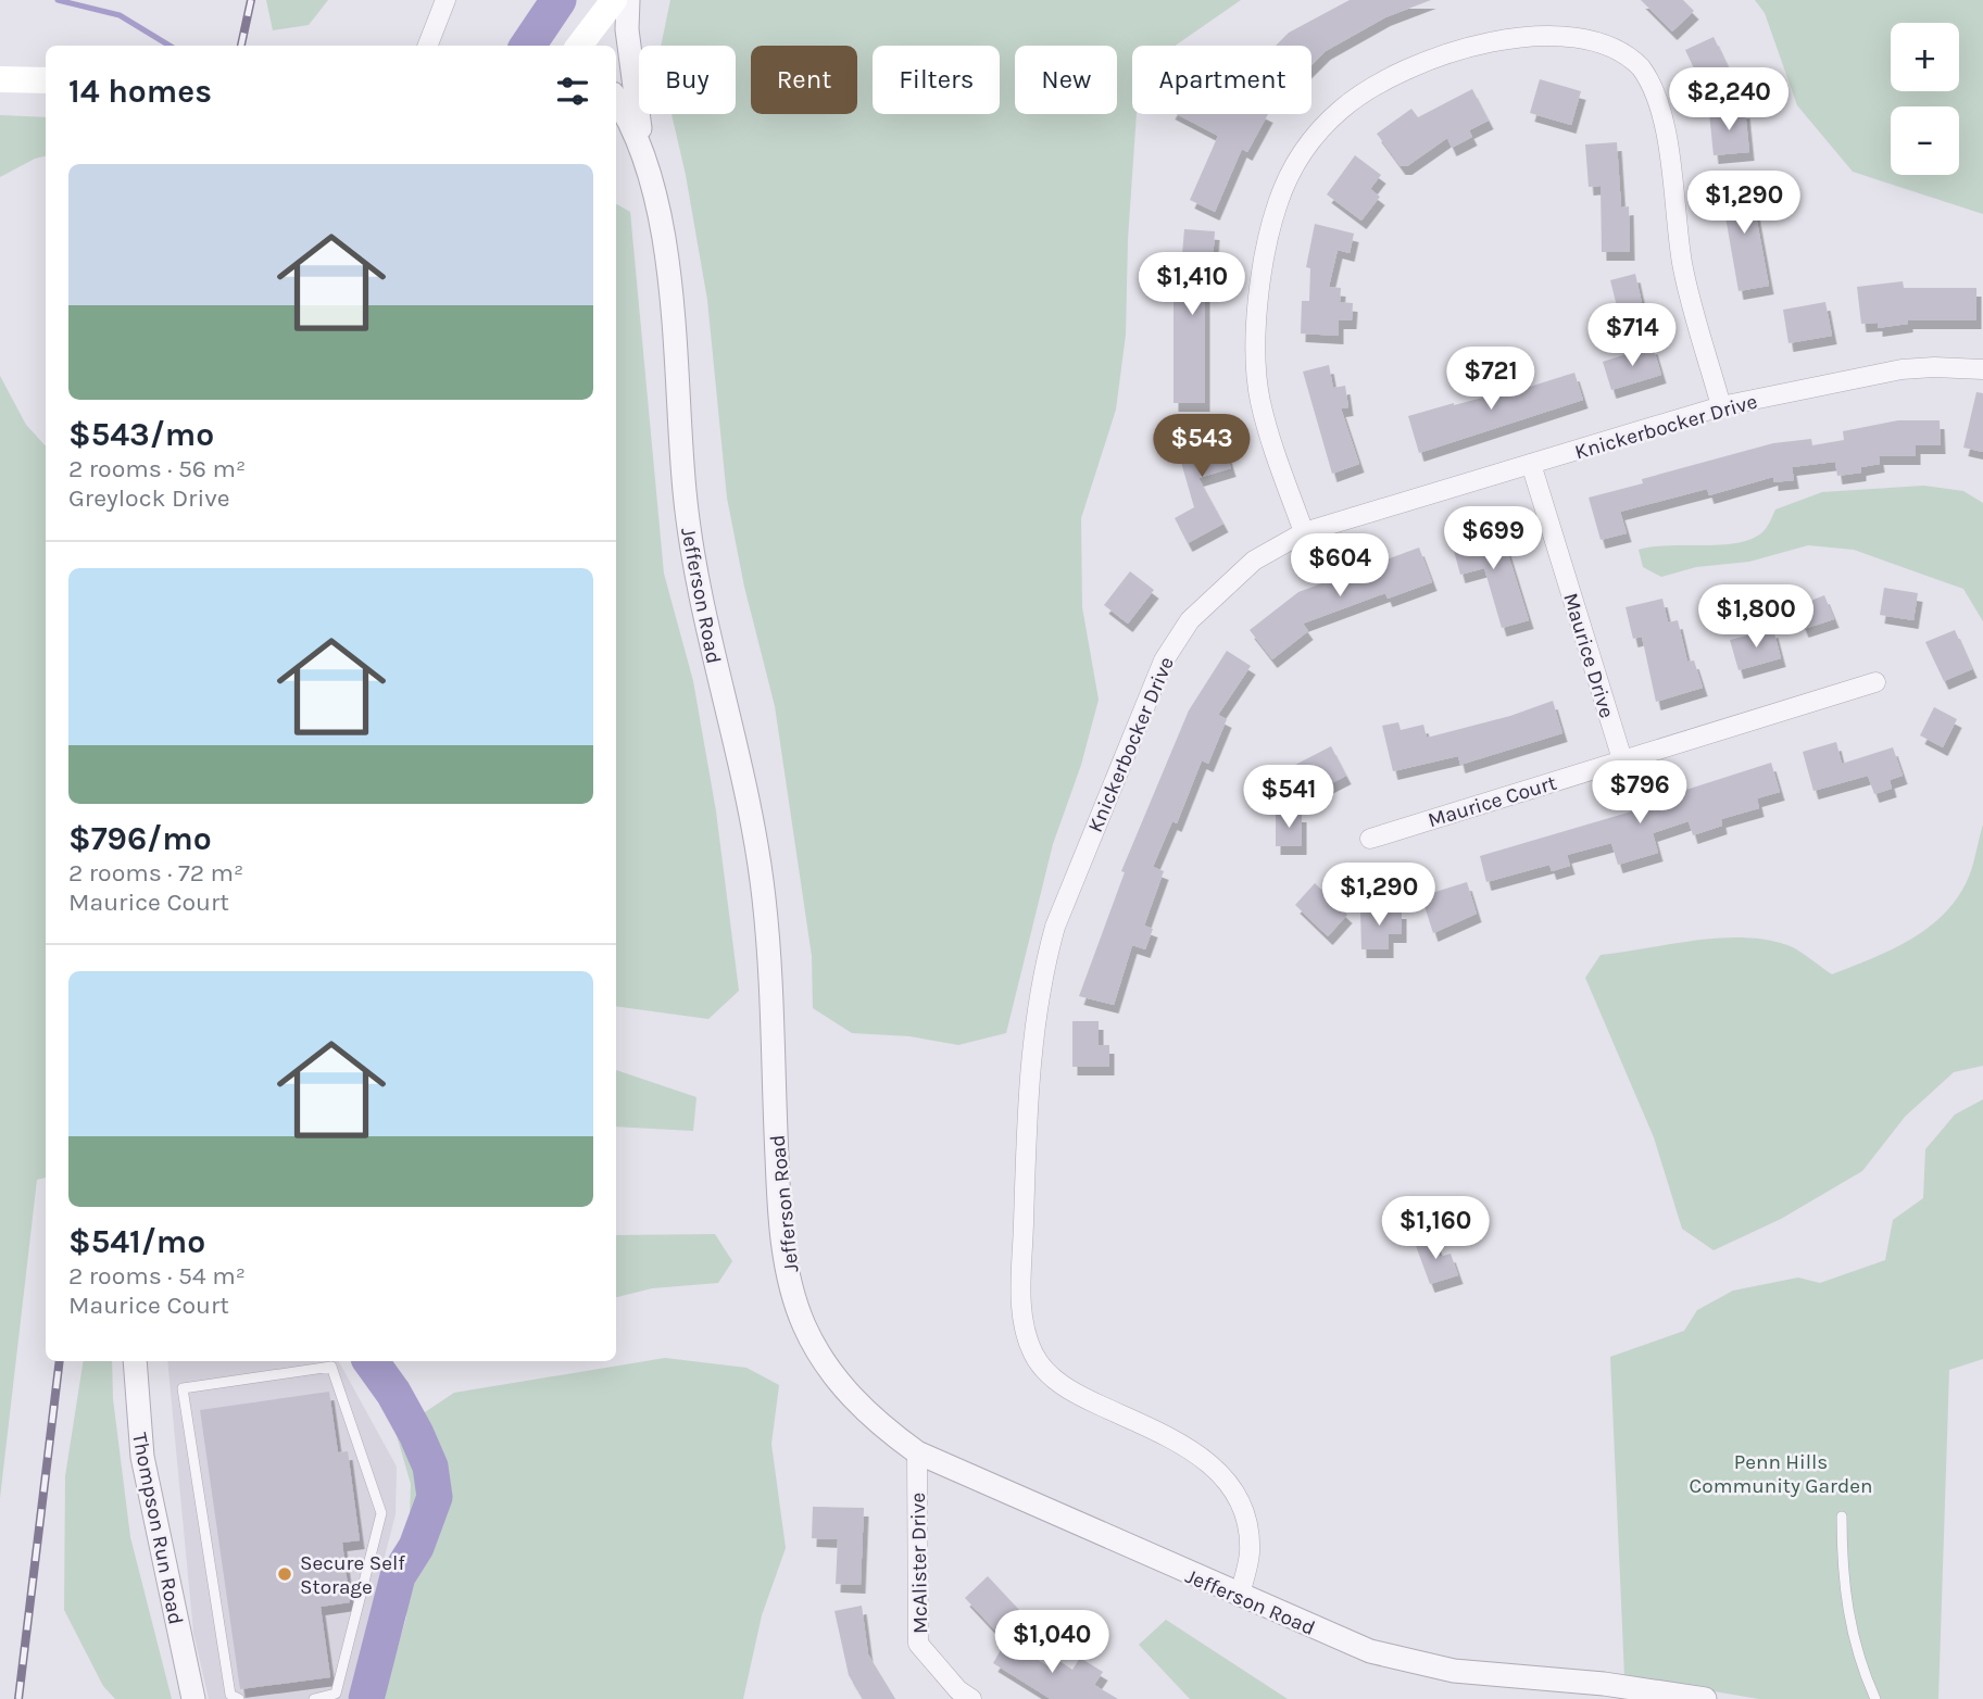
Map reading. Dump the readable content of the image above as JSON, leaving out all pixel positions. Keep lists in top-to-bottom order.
{
  "streets": {
    "street": [
      "Knickerbocker Drive",
      "Jefferson Road",
      "Maurice Drive",
      "Maurice Court",
      "Thompson Run Road",
      "McAlister Drive"
    ]
  },
  "crossings": [
    ["Knickerbocker Drive", "Jefferson Road"],
    ["Knickerbocker Drive", "Maurice Drive"],
    ["Jefferson Road", "McAlister Drive"],
    ["Maurice Drive", "Maurice Court"]
  ],
  "parks": ["Penn Hills Community Garden"],
  "places": ["Secure Self Storage"],
  "page": {
    "map_buttons": ["+", "−"],
    "chip": [
      "Buy",
      "Rent",
      "Filters",
      "New",
      "Apartment"
    ],
    "heading": "14 homes",
    "price": [
      "$2,240",
      "$1,290",
      "$1,410",
      "$714",
      "$721",
      "$543",
      "$699",
      "$604",
      "$1,800",
      "$796",
      "$541",
      "$1,290",
      "$1,160",
      "$1,040"
    ],
    "list": [
      {
        "name": "$543/mo",
        "note": "2 rooms · 56 m² · Greylock Drive"
      },
      {
        "name": "$796/mo",
        "note": "2 rooms · 72 m² · Maurice Court"
      },
      {
        "name": "$541/mo",
        "note": "2 rooms · 54 m² · Maurice Court"
      }
    ]
  }
}
